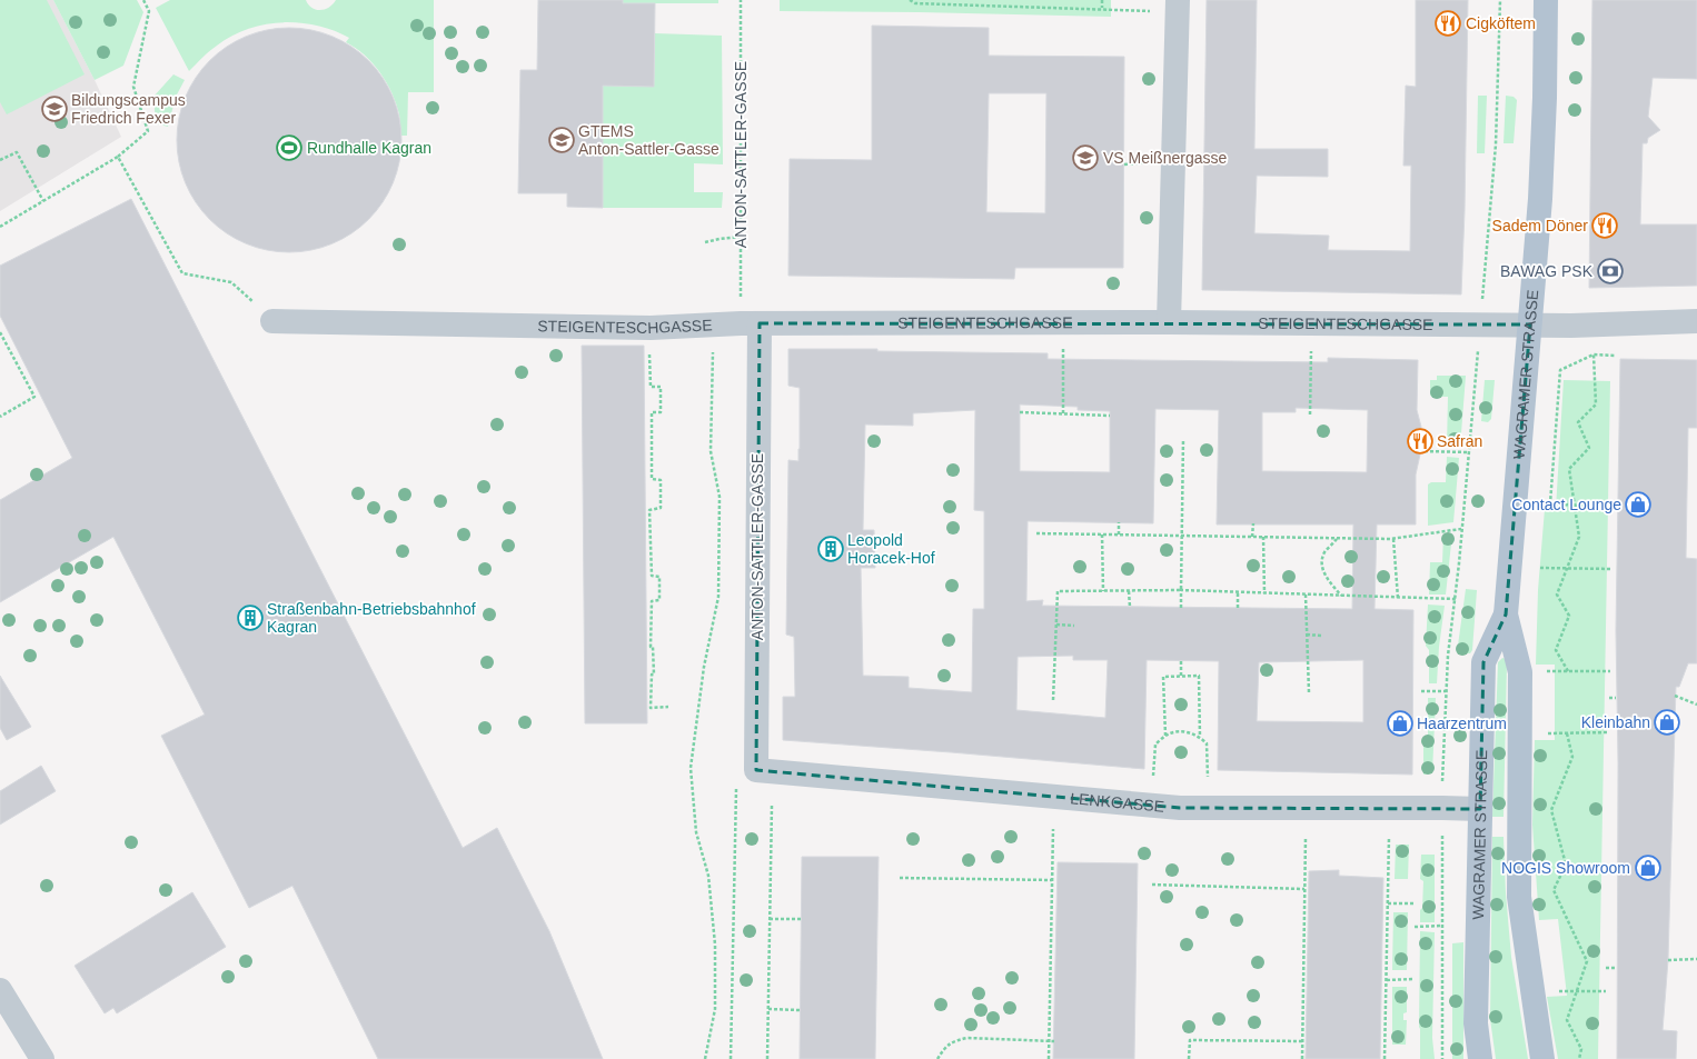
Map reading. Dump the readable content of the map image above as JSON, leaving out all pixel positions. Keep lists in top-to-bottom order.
{
  "streets": {
    "main road": ["WAGRAMER STRASSE"],
    "street": ["ANTON-SATTLER-GASSE", "STEIGENTESCHGASSE", "LENKGASSE"]
  },
  "crossings": [
    ["ANTON-SATTLER-GASSE", "STEIGENTESCHGASSE"],
    ["ANTON-SATTLER-GASSE", "LENKGASSE"],
    ["STEIGENTESCHGASSE", "WAGRAMER STRASSE"],
    ["WAGRAMER STRASSE", "LENKGASSE"]
  ],
  "places": {
    "restaurant": ["Cigköftem", "Sadem Döner", "Safran"],
    "school or university": ["Bildungscampus Friedrich Fexer", "GTEMS Anton-Sattler-Gasse", "VS Meißnergasse"],
    "sports": ["Rundhalle Kagran"],
    "bank": ["BAWAG PSK"],
    "shop": [
      "Contact Lounge",
      "Kleinbahn",
      "Haarzentrum",
      "NOGIS Showroom"
    ],
    "building": ["Leopold Horacek-Hof", "Straßenbahn-Betriebsbahnhof Kagran"]
  }
}
